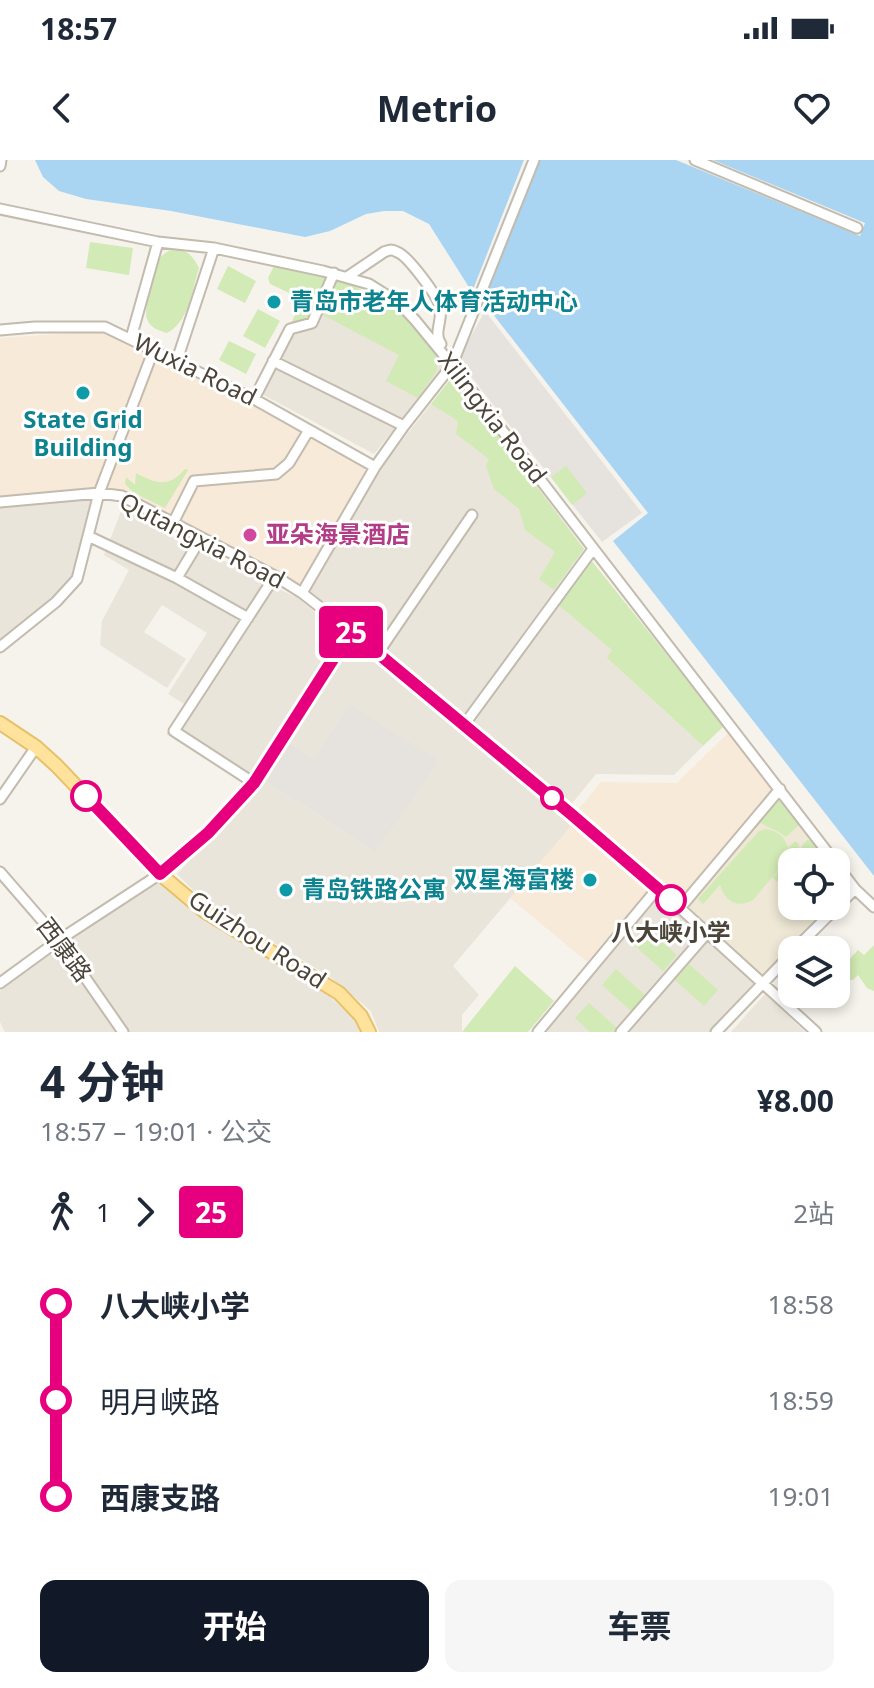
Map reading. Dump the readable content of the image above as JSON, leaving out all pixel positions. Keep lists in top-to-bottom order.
{
  "streets": {
    "main road": ["Guizhou Road"],
    "street": [
      "Wuxia Road",
      "Xilingxia Road",
      "Qutangxia Road",
      "西康路"
    ]
  },
  "places": [
    "青岛市老年人体育活动中心",
    "State Grid Building",
    "亚朵海景酒店",
    "双星海富楼",
    "青岛铁路公寓",
    "八大峡小学"
  ],
  "lines": ["bus line 25"],
  "page": {
    "status": "18:57",
    "header": "Metrio",
    "on_map": "25",
    "heading": ["4 分钟", "18:57 – 19:01 · 公交", "¥8.00"],
    "legs": ["1", "25", "2站"],
    "list": [
      {
        "name": "八大峡小学",
        "value": "18:58"
      },
      {
        "name": "明月峡路",
        "value": "18:59"
      },
      {
        "name": "西康支路",
        "value": "19:01"
      }
    ],
    "buttons": ["开始", "车票"]
  }
}
